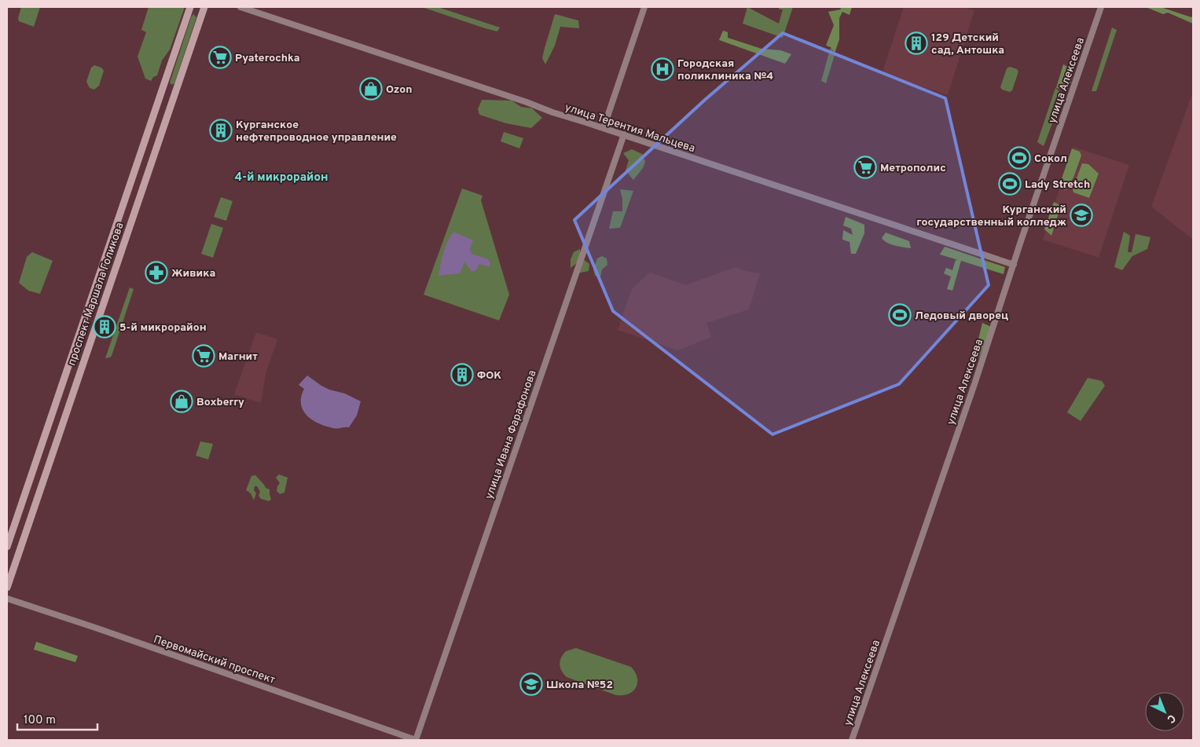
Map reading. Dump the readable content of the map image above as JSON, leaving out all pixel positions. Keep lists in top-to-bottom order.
{
  "streets": {
    "main road": ["проспект Маршала Голикова"],
    "street": [
      "улица Алексеева",
      "улица Терентия Мальцева",
      "улица Ивана Фарафонова",
      "Первомайский проспект"
    ]
  },
  "crossings": [
    ["улица Алексеева", "улица Терентия Мальцева"],
    ["улица Терентия Мальцева", "улица Ивана Фарафонова"],
    ["улица Ивана Фарафонова", "Первомайский проспект"]
  ],
  "districts": ["4-й микрорайон"],
  "places": {
    "building": [
      "129 Детский сад, Антошка",
      "Курганское нефтепроводное управление",
      "5-й микрорайон",
      "ФОК"
    ],
    "supermarket": ["Pyaterochka", "Метрополис", "Магнит"],
    "hospital": ["Городская поликлиника №4"],
    "shop": ["Ozon", "Boxberry"],
    "sports": ["Сокол", "Lady Stretch", "Ледовый дворец"],
    "school or university": ["Курганский государственный колледж", "Школа №52"],
    "pharmacy": ["Живика"]
  },
  "scale_bar": "100 m",
  "north": "bottom right"
}
